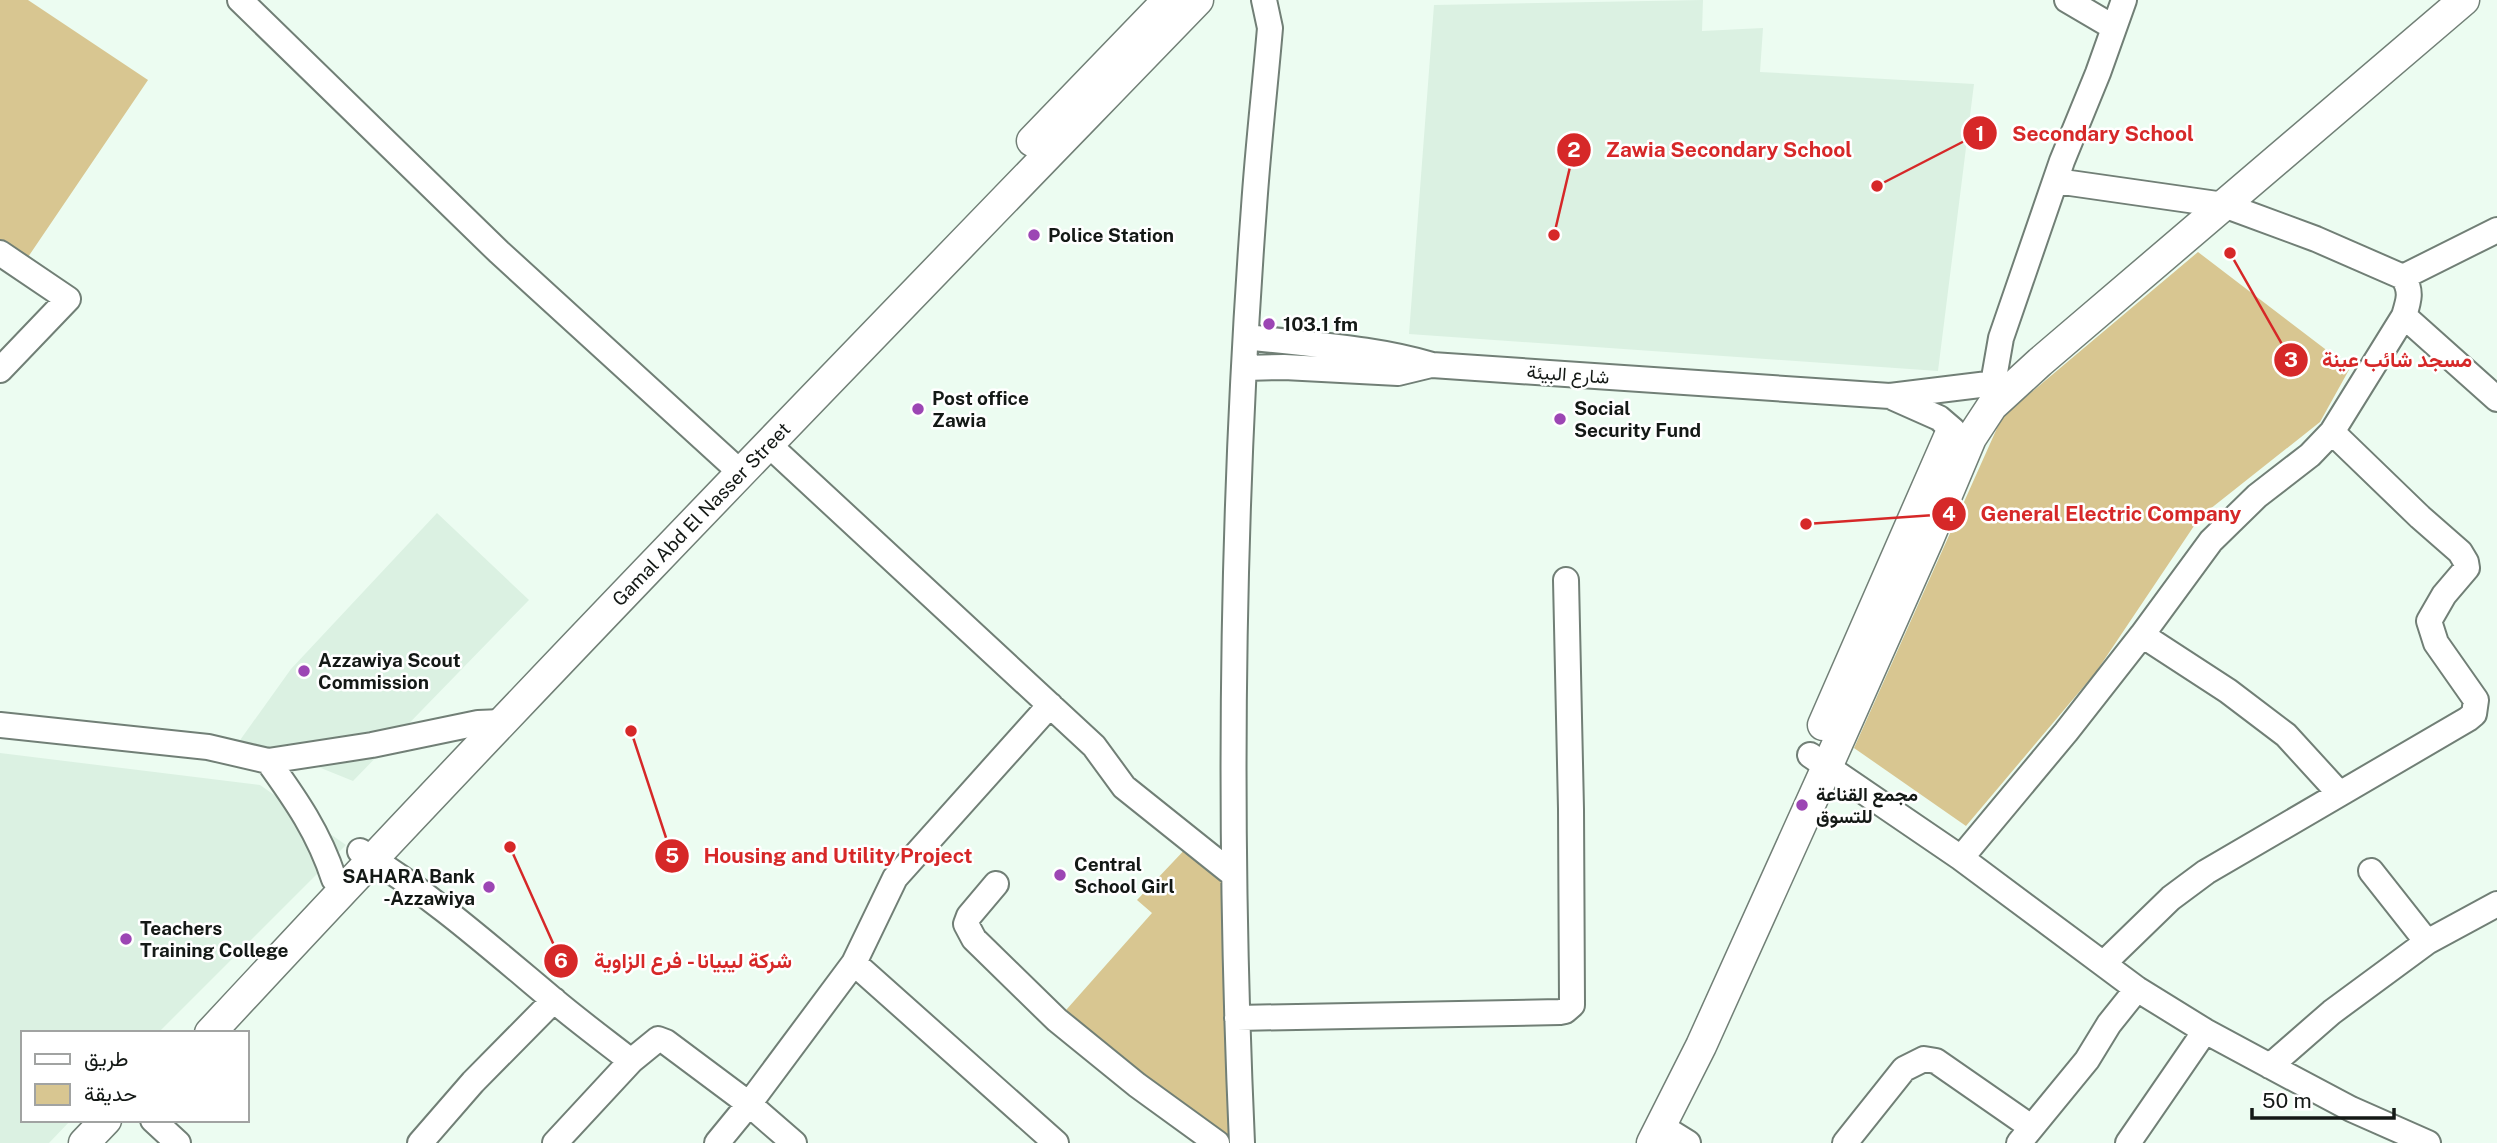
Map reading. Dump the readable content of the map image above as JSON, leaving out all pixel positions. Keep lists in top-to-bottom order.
{
  "streets": {
    "main road": ["Gamal Abd El Nasser Street"],
    "street": ["شارع البيئة"]
  },
  "places": [
    "Secondary School",
    "Police Station",
    "Zawia Secondary School",
    "مسجد شائب عينة",
    "103.1 fm",
    "Post office Zawia",
    "Social Security Fund",
    "General Electric Company",
    "Azzawiya Scout Commission",
    "Housing and Utility Project",
    "مجمع القناعة للتسوق",
    "شركة ليبيانا - فرع الزاوية",
    "Central School Girl",
    "SAHARA Bank -Azzawiya",
    "Teachers Training College"
  ],
  "legend": ["طريق", "حديقة"],
  "scale_bar": "50 m"
}
